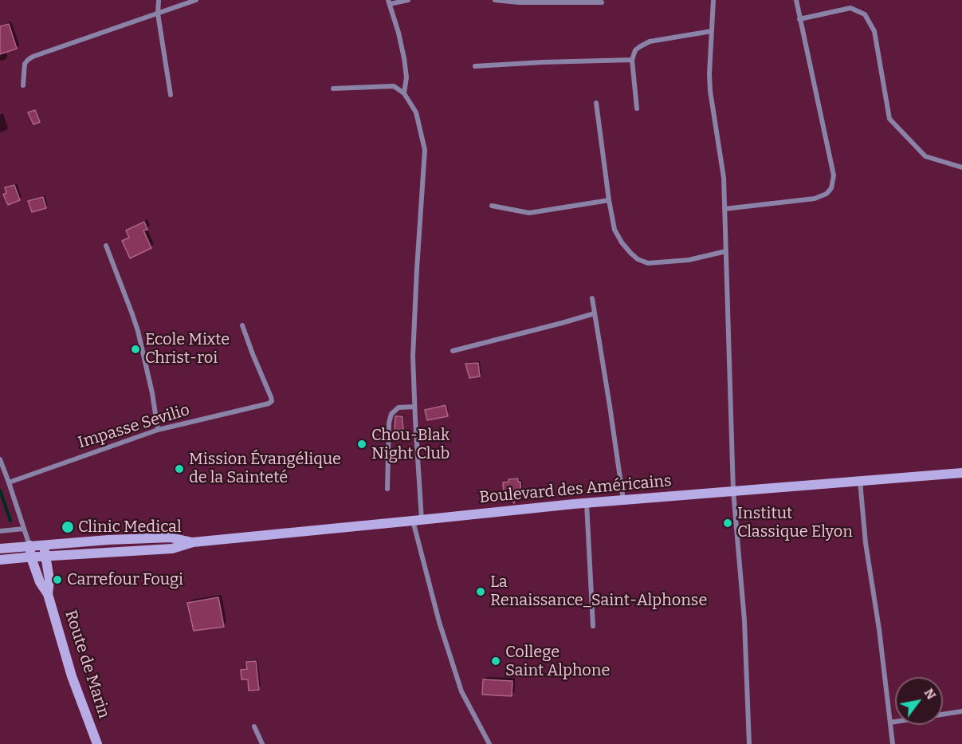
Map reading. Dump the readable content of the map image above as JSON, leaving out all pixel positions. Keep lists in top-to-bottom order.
{
  "streets": {
    "main road": ["Boulevard des Américains", "Route de Marin"],
    "street": ["Impasse Sevilio"]
  },
  "places": [
    "Ecole Mixte Christ-roi",
    "Chou-Blak Night Club",
    "Mission Évangélique de la Sainteté",
    "Institut Classique Elyon",
    "Clinic Medical",
    "Carrefour Fougi",
    "La Renaissance_Saint-Alphonse",
    "College Saint Alphone"
  ],
  "north": "top right"
}
